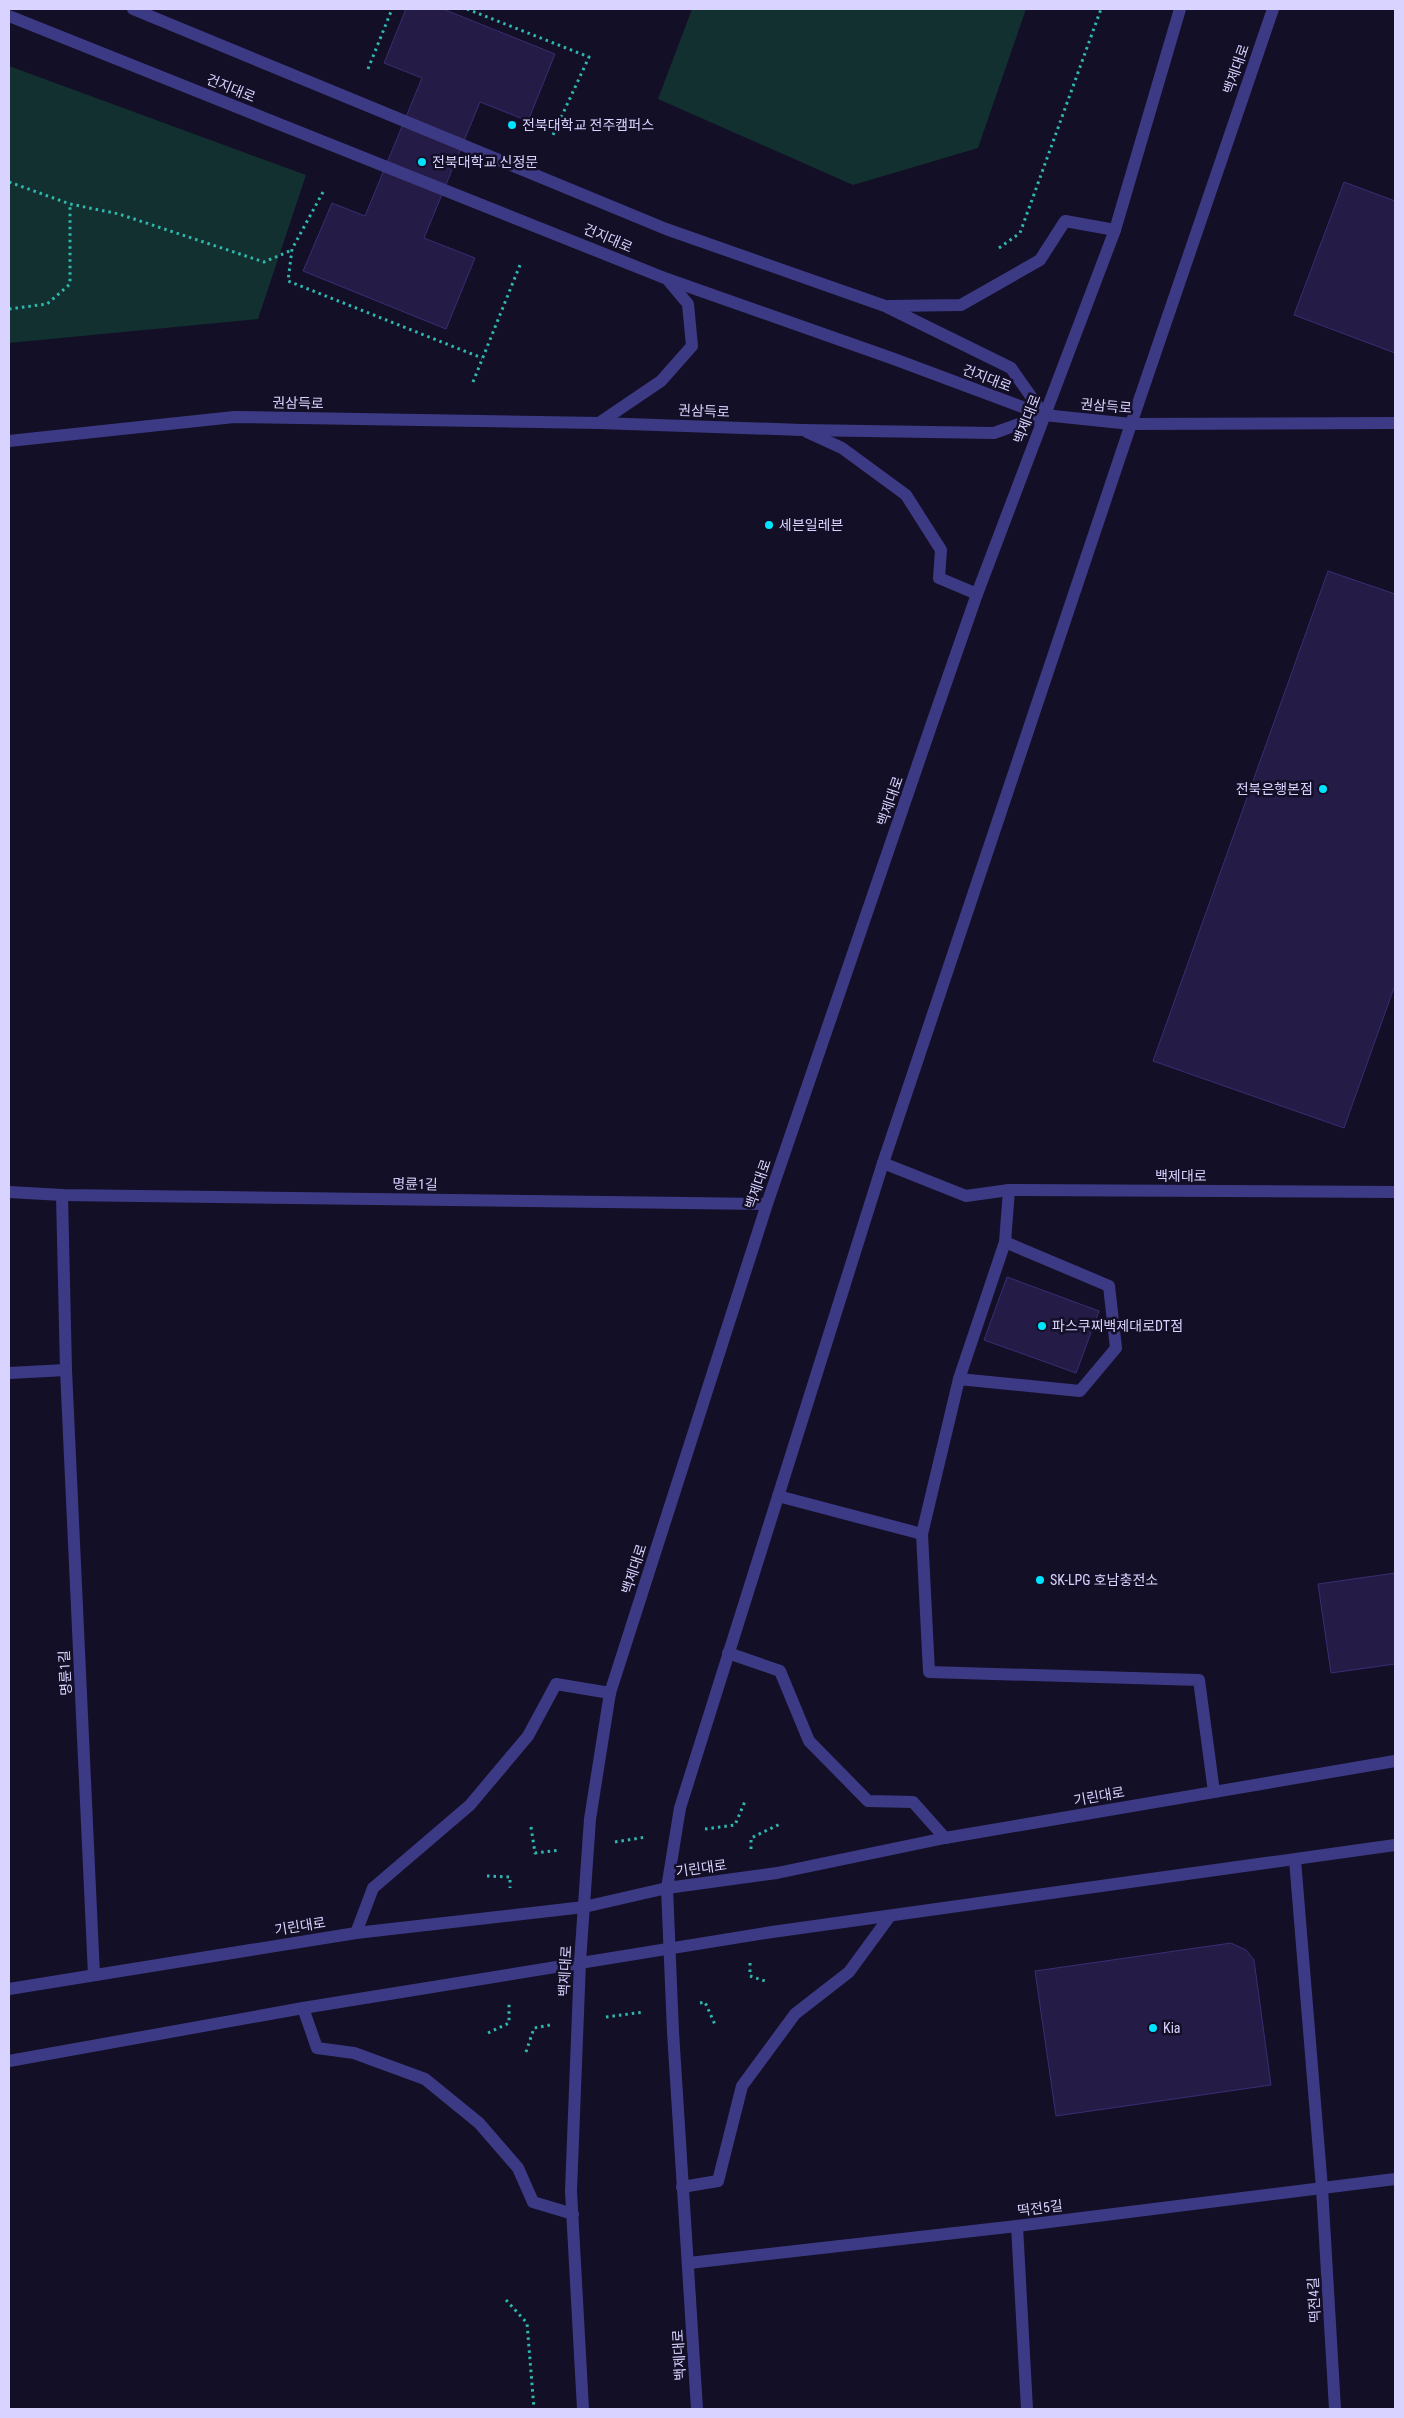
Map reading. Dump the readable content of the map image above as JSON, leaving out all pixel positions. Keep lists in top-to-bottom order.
{
  "streets": {
    "street": [
      "백제대로",
      "건지대로",
      "권삼득로",
      "명륜1길",
      "기린대로",
      "떡전5길",
      "떡전4길"
    ]
  },
  "crossings": [
    ["백제대로", "건지대로"],
    ["백제대로", "권삼득로"],
    ["백제대로", "명륜1길"],
    ["백제대로", "기린대로"],
    ["백제대로", "떡전5길"],
    ["건지대로", "권삼득로"],
    ["명륜1길", "기린대로"],
    ["떡전5길", "떡전4길"]
  ],
  "places": [
    "전북대학교 전주캠퍼스",
    "전북대학교 신정문",
    "세븐일레븐",
    "전북은행본점",
    "파스쿠찌백제대로DT점",
    "SK-LPG 호남충전소",
    "Kia"
  ]
}
